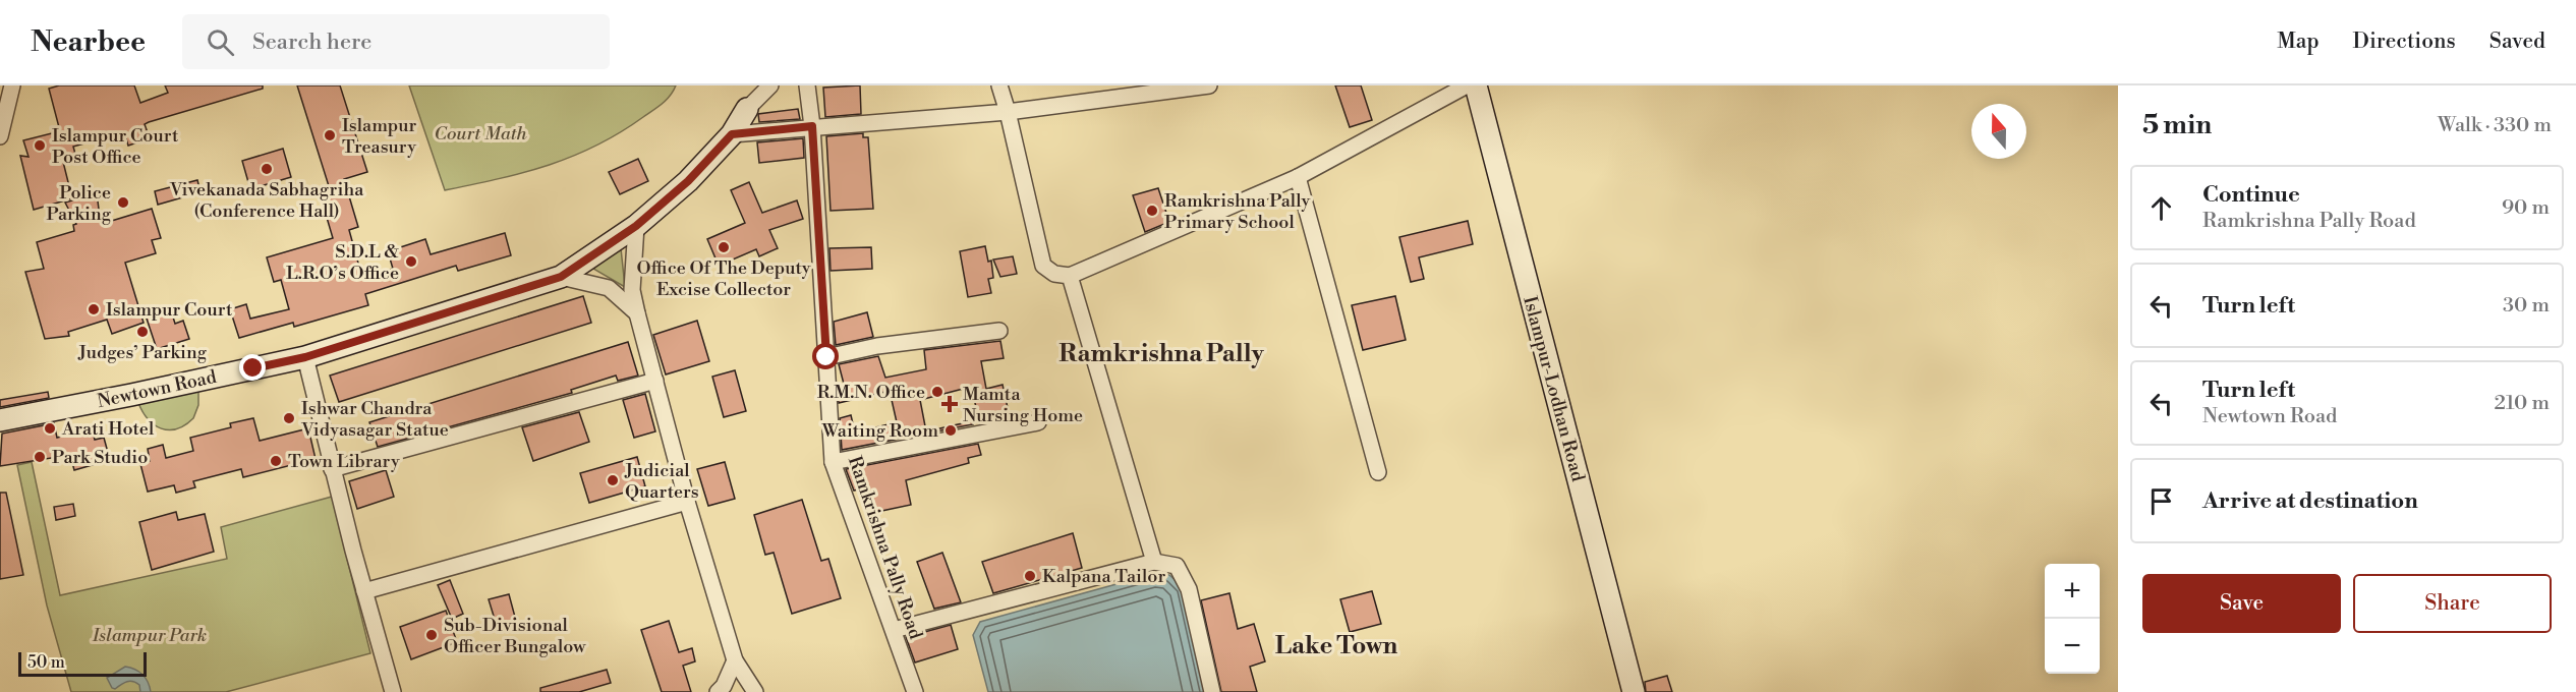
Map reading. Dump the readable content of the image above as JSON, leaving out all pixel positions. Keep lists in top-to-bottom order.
{
  "streets": {
    "street": ["Newtown Road", "Islampur-Lodhan Road", "Ramkrishna Pally Road"]
  },
  "districts": ["Ramkrishna Pally", "Lake Town"],
  "parks": ["Court Math", "Islampur Park"],
  "places": {
    "other": [
      "Islampur Treasury",
      "Islampur Court Post Office",
      "Vivekanada Sabhagriha (Conference Hall)",
      "Police Parking",
      "Ramkrishna Pally Primary School",
      "Office Of The Deputy Excise Collector",
      "S.D.L & L.R.O’s Office",
      "Islampur Court",
      "Judges’ Parking",
      "R.M.N. Office",
      "Ishwar Chandra Vidyasagar Statue",
      "Arati Hotel",
      "Waiting Room",
      "Park Studio",
      "Town Library",
      "Judicial Quarters",
      "Kalpana Tailor",
      "Sub-Divisional Officer Bungalow"
    ],
    "health": ["Mamta Nursing Home"]
  },
  "scale_bar": "50 m",
  "north": "top",
  "page": {
    "header": "Nearbee",
    "search": "Search here",
    "nav": ["Map", "Directions", "Saved"],
    "heading": ["5 min", "Walk · 330 m"],
    "list": [
      ["Continue", "Ramkrishna Pally Road", "90 m"],
      ["Turn left", "30 m"],
      ["Turn left", "Newtown Road", "210 m"],
      "Arrive at destination"
    ],
    "buttons": ["Save", "Share"],
    "map_buttons": ["+", "−"],
    "scale": "50 m"
  }
}
